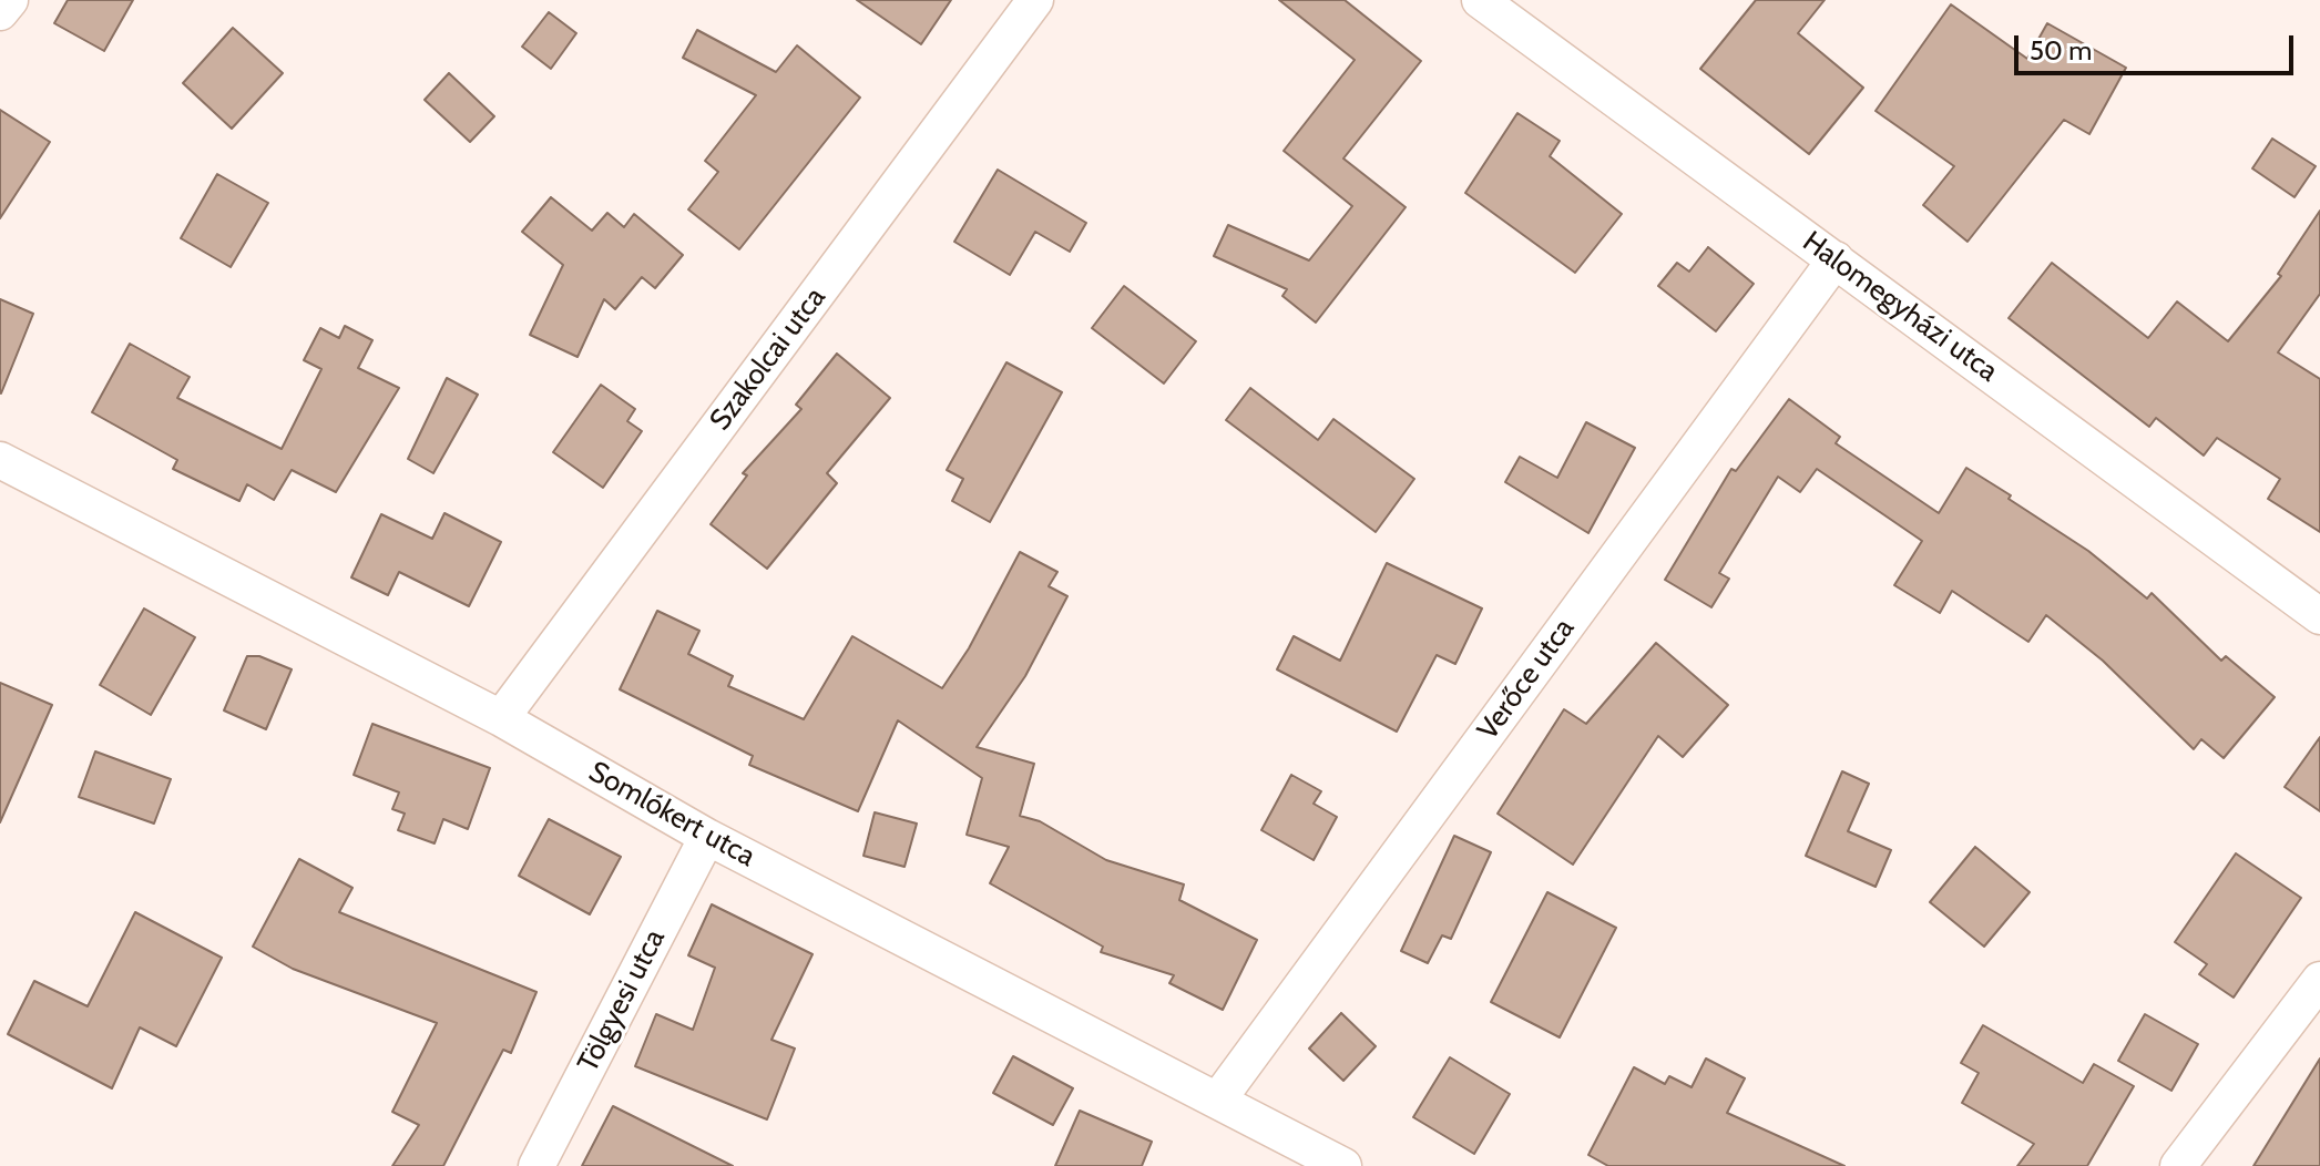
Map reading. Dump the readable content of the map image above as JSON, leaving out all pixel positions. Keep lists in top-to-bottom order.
{
  "streets": {
    "street": [
      "Halomegyházi utca",
      "Szakolcai utca",
      "Verőce utca",
      "Somlókert utca",
      "Tölgyesi utca"
    ]
  },
  "crossings": [
    ["Halomegyházi utca", "Verőce utca"],
    ["Szakolcai utca", "Somlókert utca"],
    ["Verőce utca", "Somlókert utca"],
    ["Somlókert utca", "Tölgyesi utca"]
  ],
  "scale_bar": "50 m"
}
